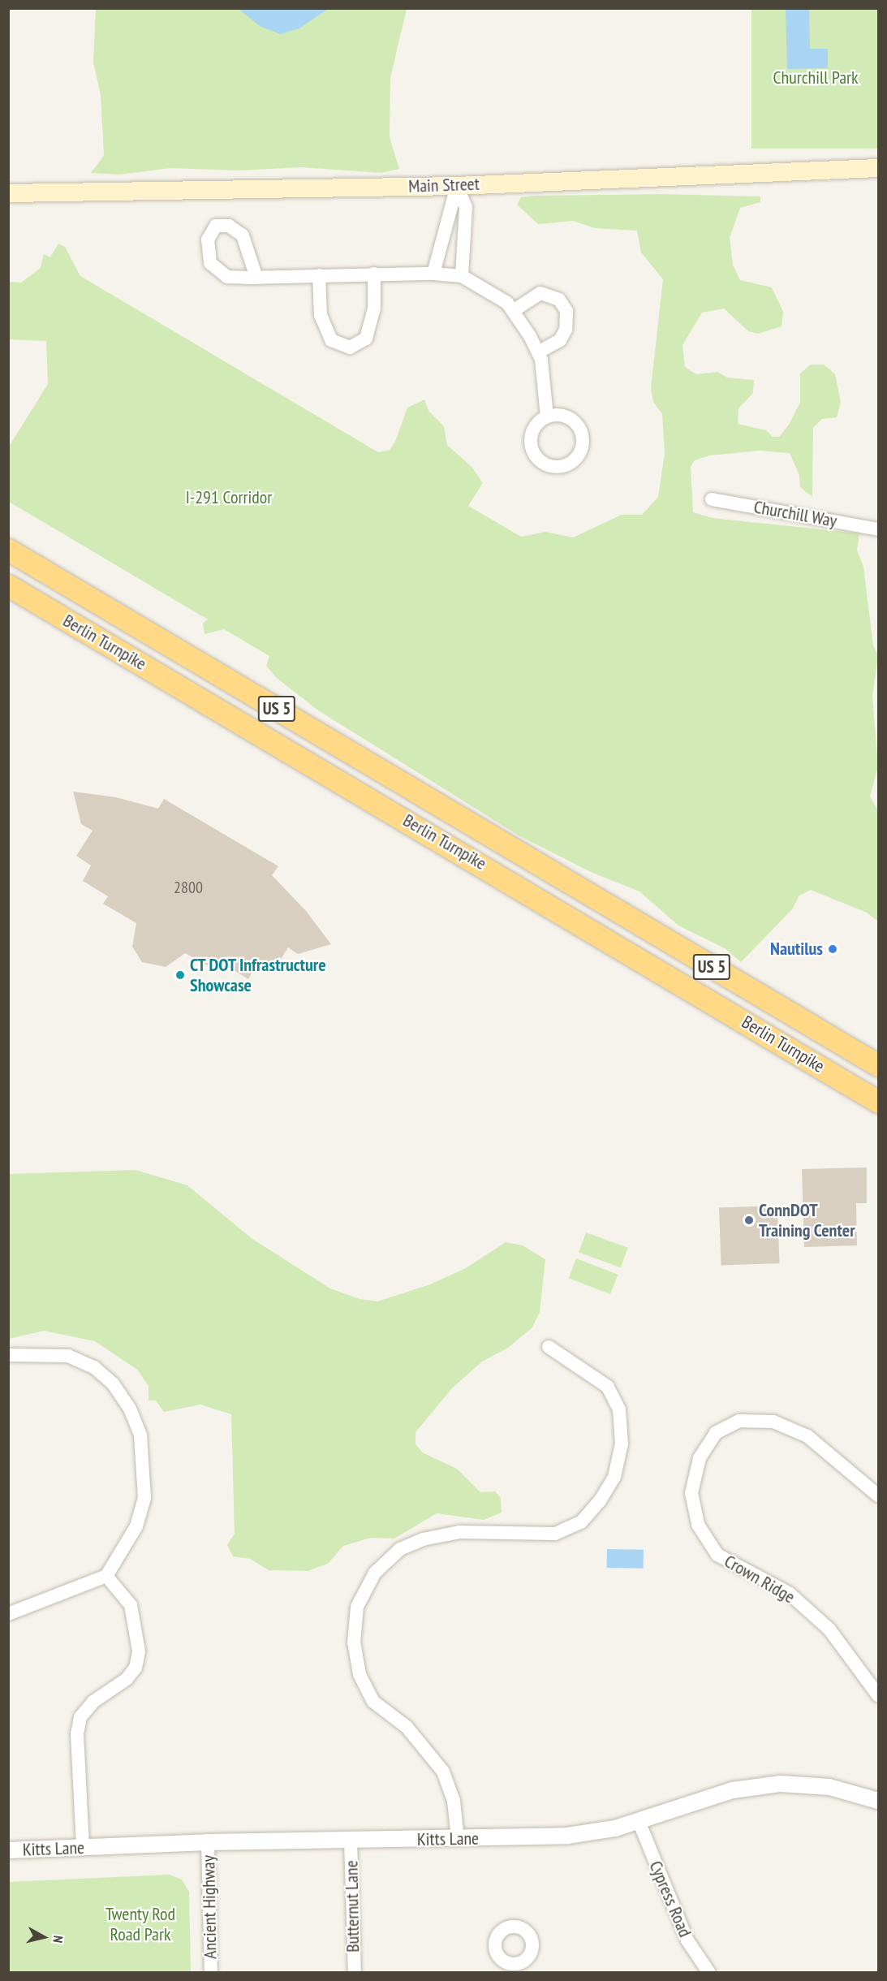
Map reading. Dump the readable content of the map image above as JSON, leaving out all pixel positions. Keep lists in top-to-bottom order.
{
  "streets": {
    "highway": ["Berlin Turnpike", "US 5"],
    "main road": ["Main Street"],
    "street": [
      "Churchill Way",
      "Crown Ridge",
      "Kitts Lane",
      "Cypress Road",
      "Butternut Lane",
      "Ancient Highway"
    ]
  },
  "crossings": [
    ["Kitts Lane", "Cypress Road"],
    ["Kitts Lane", "Butternut Lane"],
    ["Kitts Lane", "Ancient Highway"]
  ],
  "parks": ["Churchill Park", "I-291 Corridor", "Twenty Rod Road Park"],
  "places": ["Nautilus", "CT DOT Infrastructure Showcase", "ConnDOT Training Center"],
  "house_numbers": ["2800"],
  "north": "right"
}
